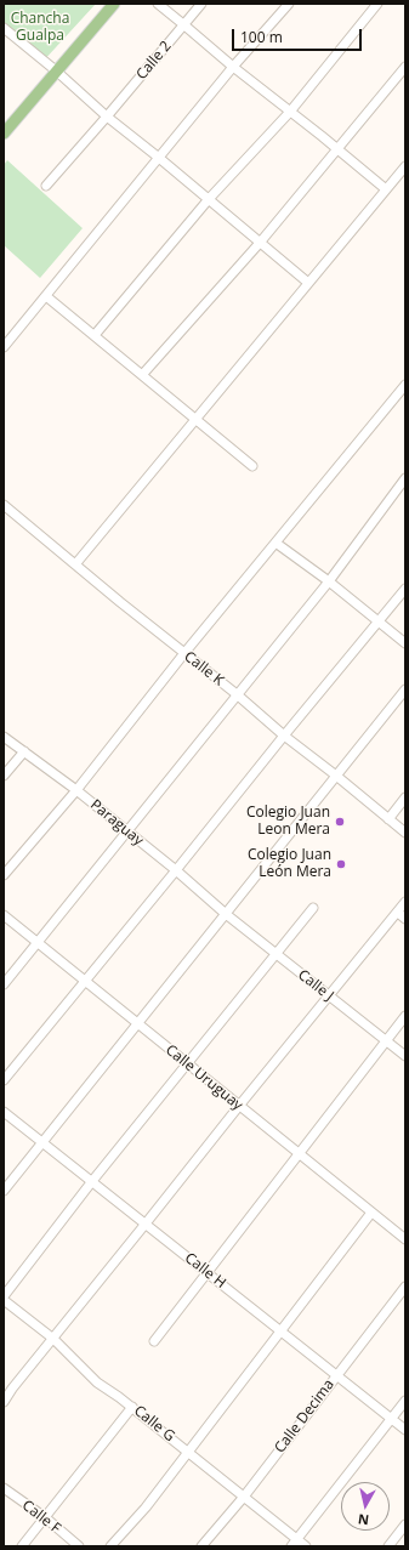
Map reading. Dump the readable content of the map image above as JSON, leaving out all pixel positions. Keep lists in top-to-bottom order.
{
  "streets": {
    "street": [
      "Calle 2",
      "Calle K",
      "Paraguay",
      "Calle J",
      "Calle Uruguay",
      "Calle H",
      "Calle Decima",
      "Calle G",
      "Calle F"
    ]
  },
  "crossings": [
    ["Paraguay", "Calle J"],
    ["Calle H", "Calle Decima"],
    ["Calle Decima", "Calle G"]
  ],
  "parks": ["Chancha Gualpa"],
  "places": ["Colegio Juan Leon Mera", "Colegio Juan León Mera"],
  "scale_bar": "100 m",
  "north": "bottom"
}
